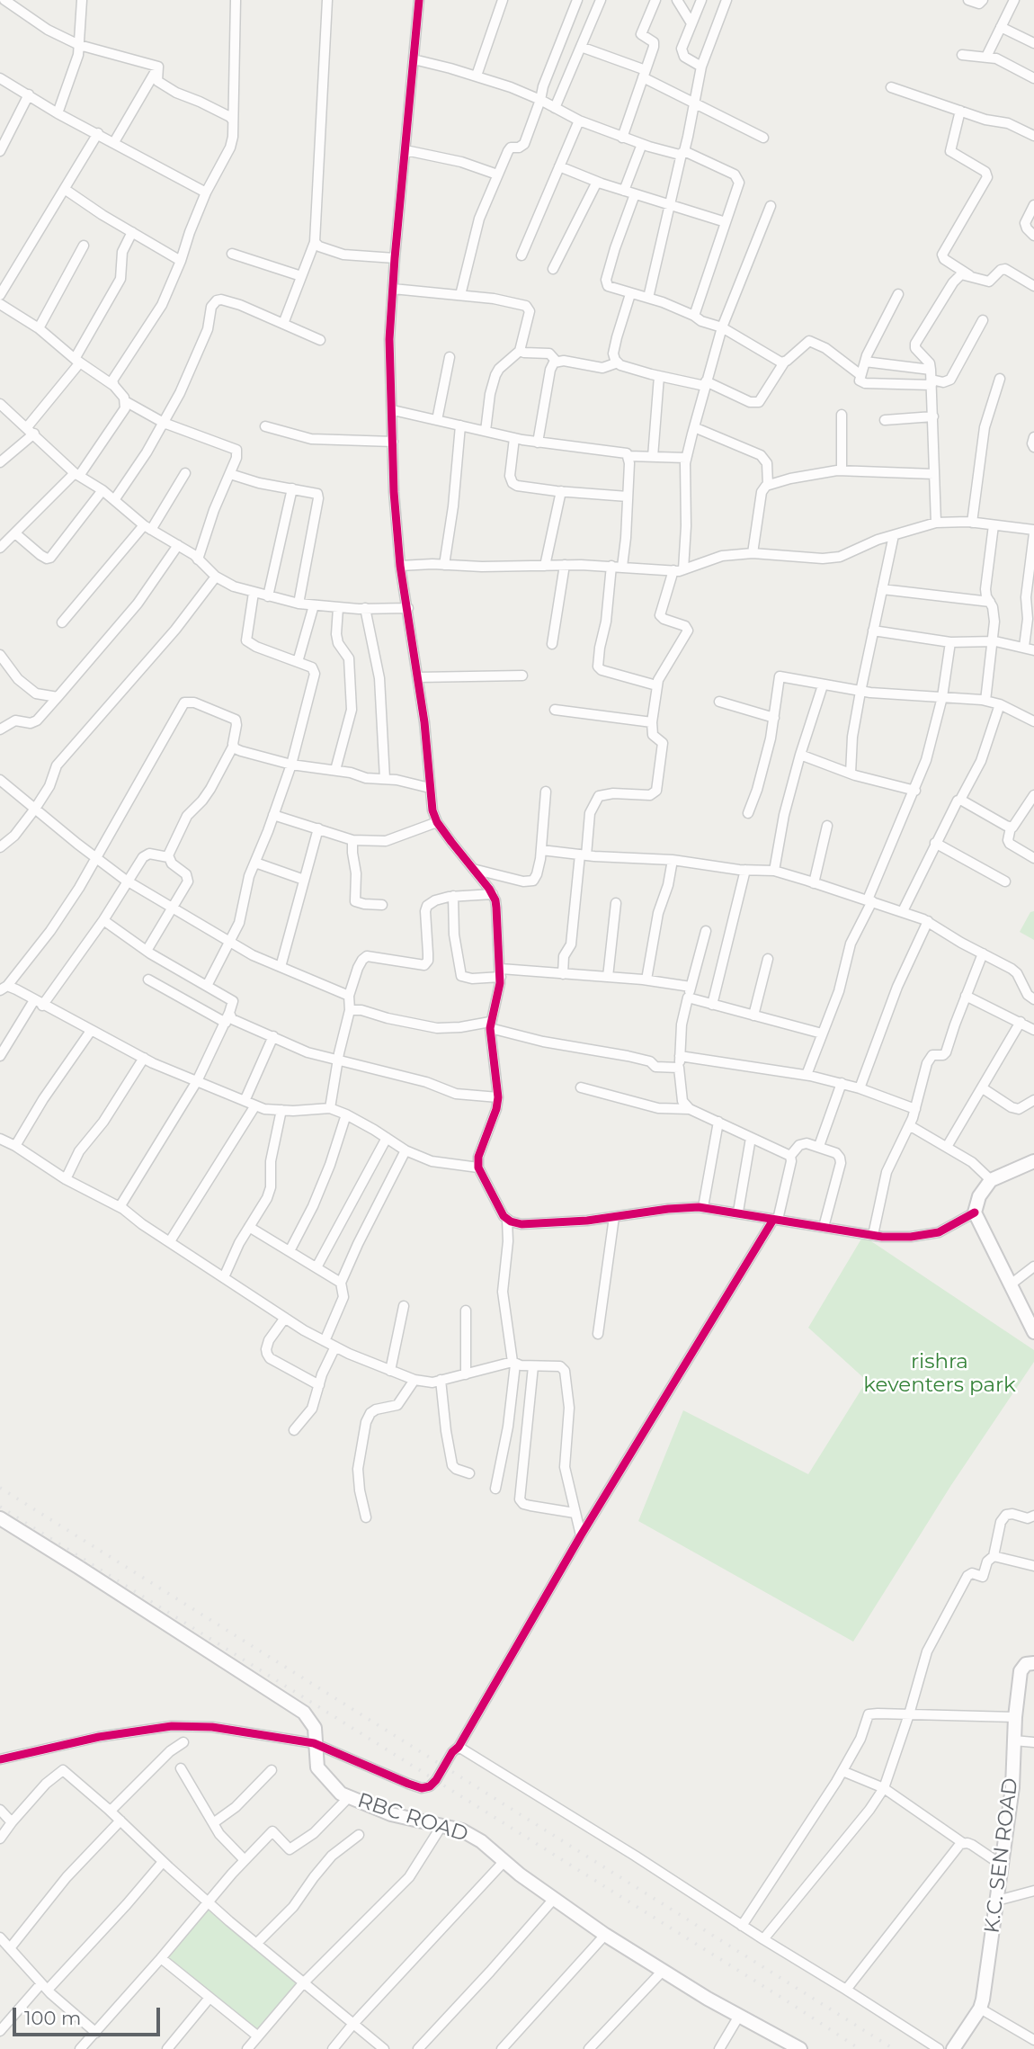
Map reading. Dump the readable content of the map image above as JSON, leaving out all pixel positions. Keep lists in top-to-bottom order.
{
  "streets": {
    "street": ["RBC ROAD", "K.C. SEN ROAD"]
  },
  "parks": ["rishra keventers park"],
  "scale_bar": "100 m"
}
